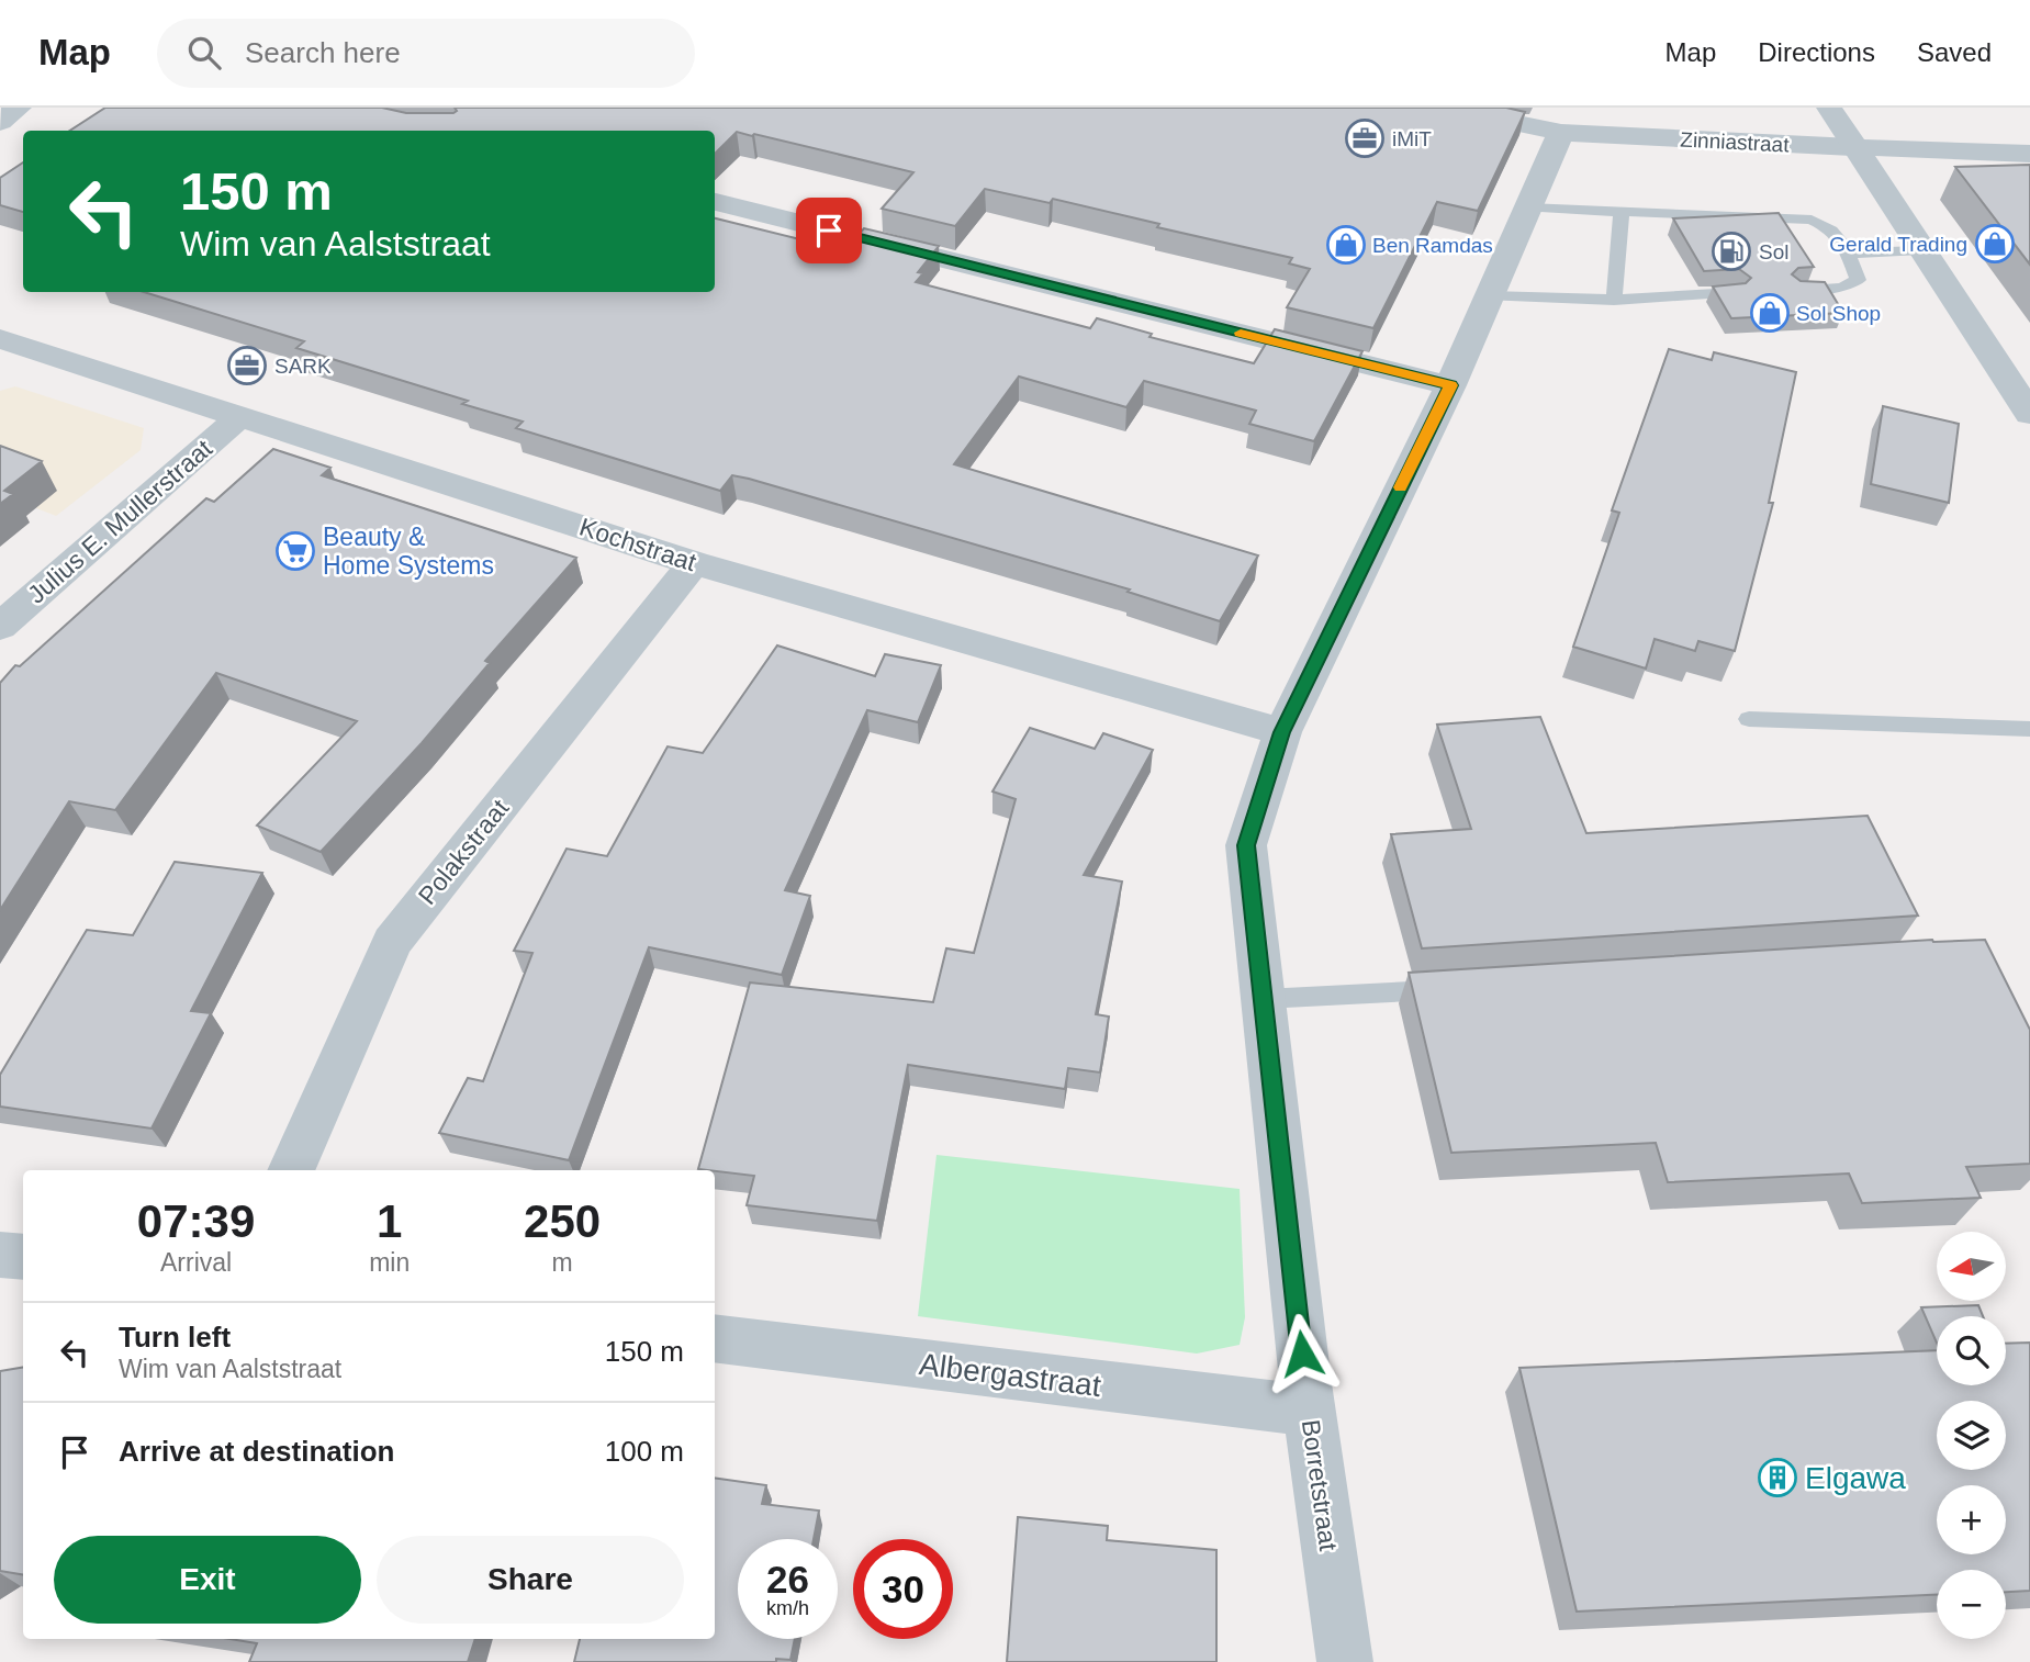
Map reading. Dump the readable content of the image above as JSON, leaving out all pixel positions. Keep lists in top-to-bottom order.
{
  "streets": {
    "street": [
      "Zinniastraat",
      "Julius E. Mullerstraat",
      "Kochstraat",
      "Polakstraat",
      "Albergastraat",
      "Borretstraat"
    ]
  },
  "crossings": [
    ["Zinniastraat", "Borretstraat"],
    ["Julius E. Mullerstraat", "Kochstraat"],
    ["Kochstraat", "Polakstraat"],
    ["Kochstraat", "Borretstraat"],
    ["Albergastraat", "Borretstraat"]
  ],
  "places": {
    "office": ["iMiT", "SARK"],
    "shop": ["Gerald Trading", "Ben Ramdas", "Sol Shop"],
    "fuel station": ["Sol"],
    "supermarket": ["Beauty & Home Systems"],
    "building": ["Elgawa"]
  },
  "north": "left",
  "page": {
    "header": "Map",
    "search": "Search here",
    "nav": ["Map", "Directions", "Saved"],
    "turn": ["150 m", "Wim van Aalststraat"],
    "eta": [
      "07:39",
      "Arrival",
      "1",
      "min",
      "250",
      "m"
    ],
    "map_buttons": ["+", "−"],
    "list": [
      {
        "name": "Turn left",
        "note": "Wim van Aalststraat",
        "value": "150 m"
      },
      {
        "name": "Arrive at destination",
        "value": "100 m"
      }
    ],
    "buttons": ["Exit", "Share"],
    "speed": "26 km/h",
    "limit": "30"
  }
}
